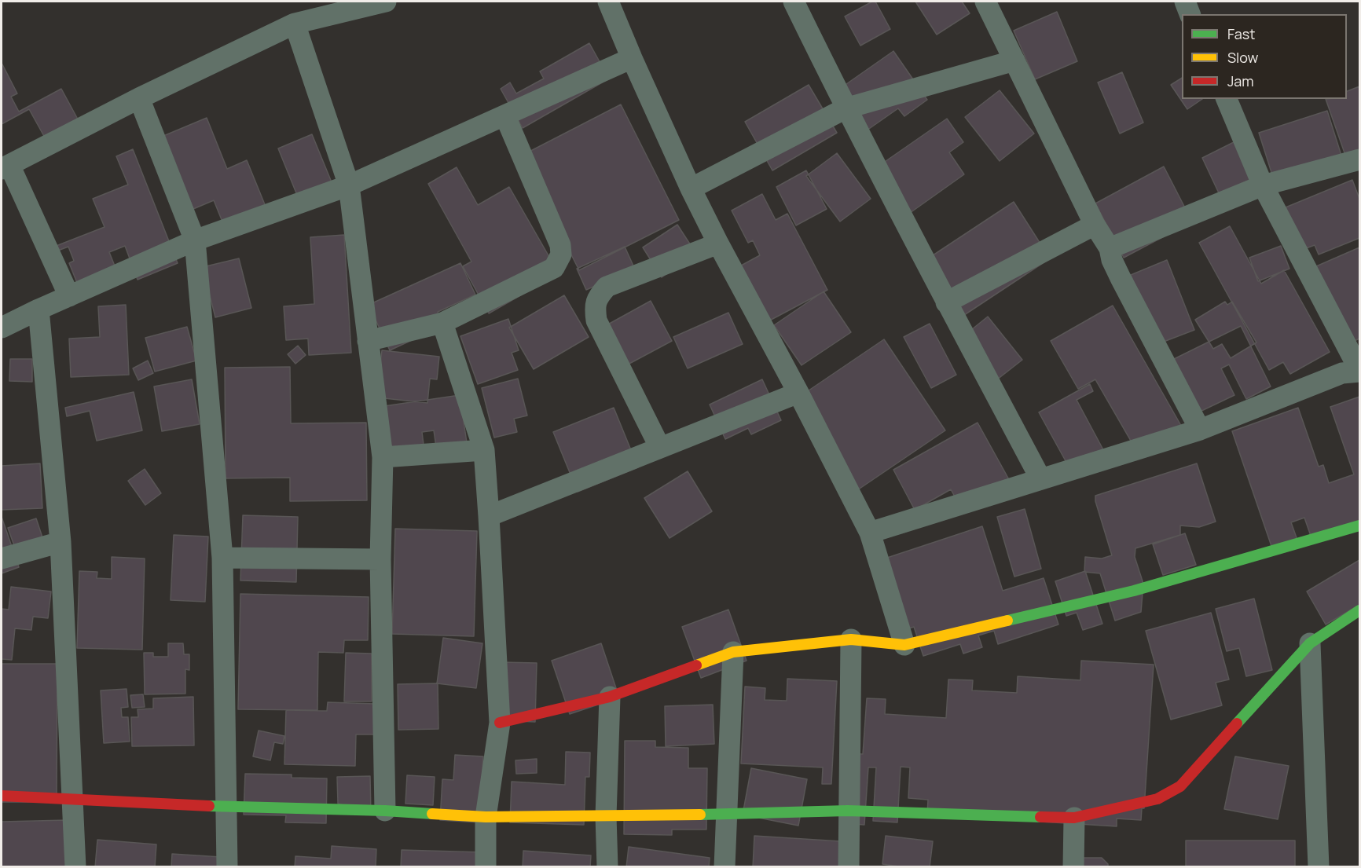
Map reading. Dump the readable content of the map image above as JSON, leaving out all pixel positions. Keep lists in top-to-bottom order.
{
  "legend": ["Fast", "Slow", "Jam"]
}
